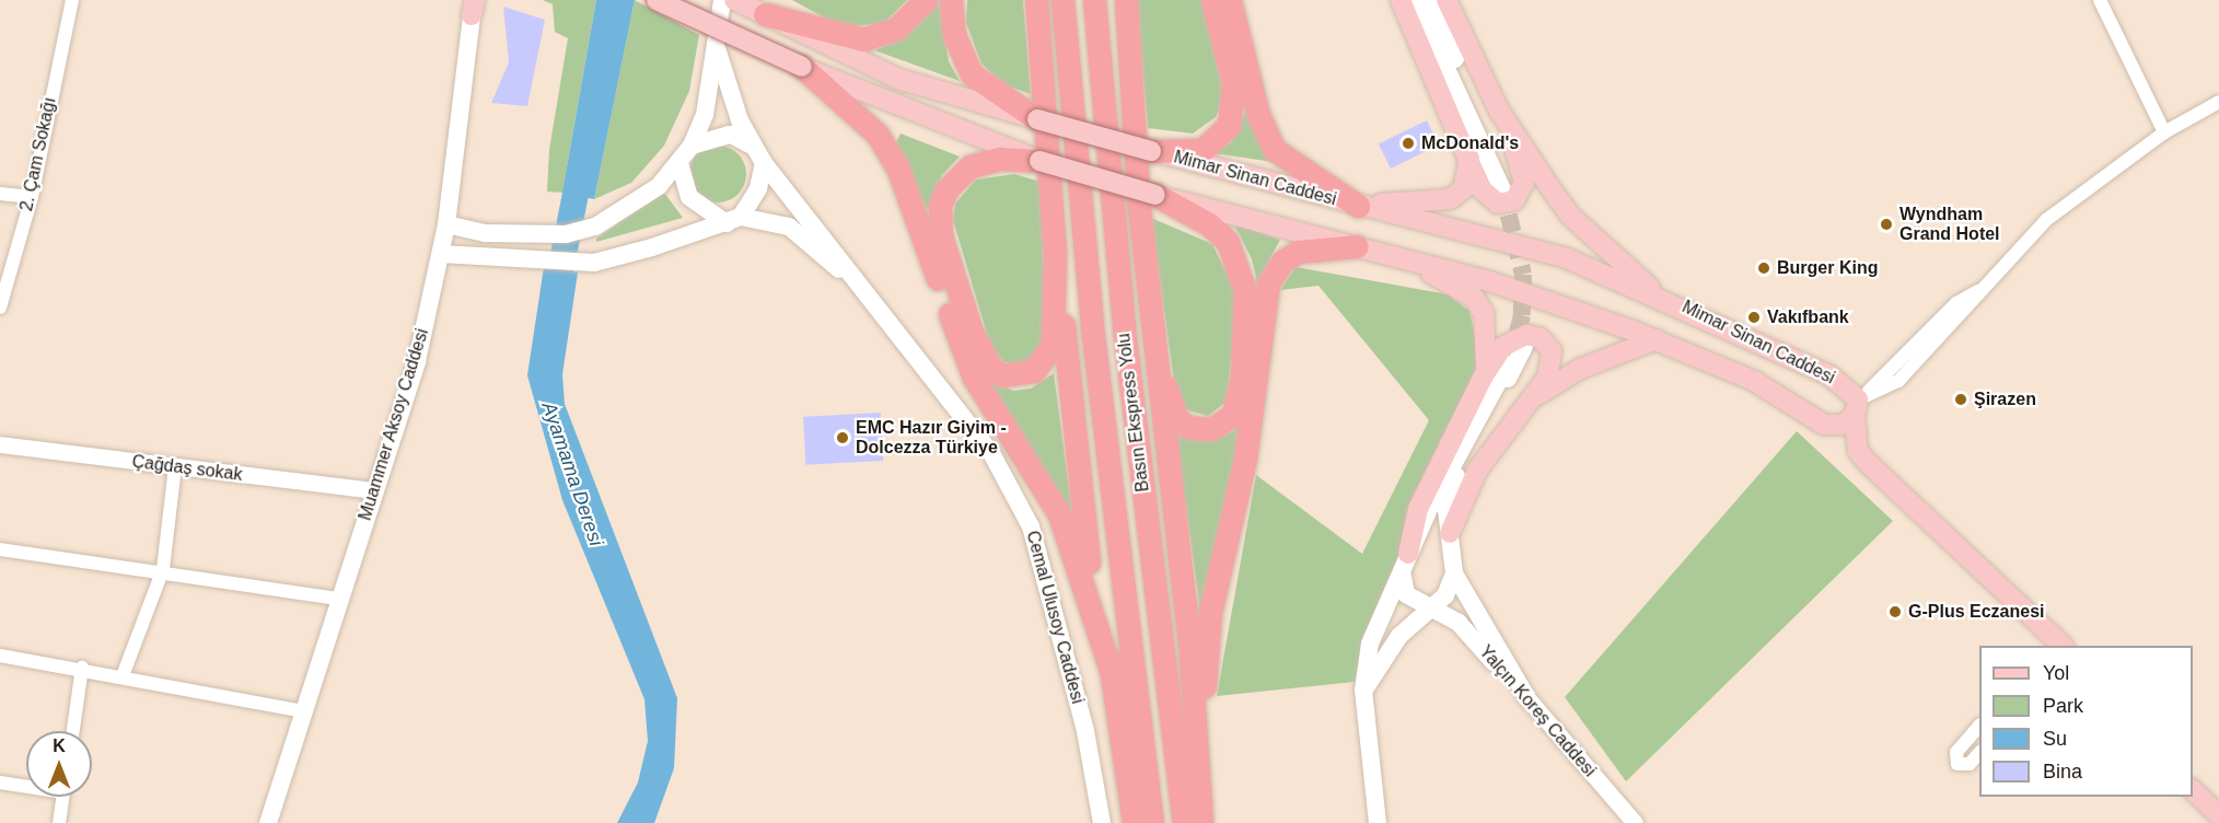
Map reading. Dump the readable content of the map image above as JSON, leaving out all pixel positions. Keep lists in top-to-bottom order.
{
  "streets": {
    "highway": ["Basın Ekspress Yolu"],
    "main road": [
      "Mimar Sinan Caddesi",
      "Muammer Aksoy Caddesi",
      "Cemal Ulusoy Caddesi",
      "Yalçın Koreş Caddesi"
    ],
    "street": ["2. Çam Sokağı", "Çağdaş sokak"]
  },
  "crossings": [
    ["Muammer Aksoy Caddesi", "Çağdaş sokak"]
  ],
  "water": ["Ayamama Deresi"],
  "places": [
    "McDonald's",
    "Wyndham Grand Hotel",
    "Burger King",
    "Vakıfbank",
    "Şirazen",
    "EMC Hazır Giyim - Dolcezza Türkiye",
    "G-Plus Eczanesi"
  ],
  "legend": [
    "Yol",
    "Park",
    "Su",
    "Bina"
  ],
  "north": "top"
}
